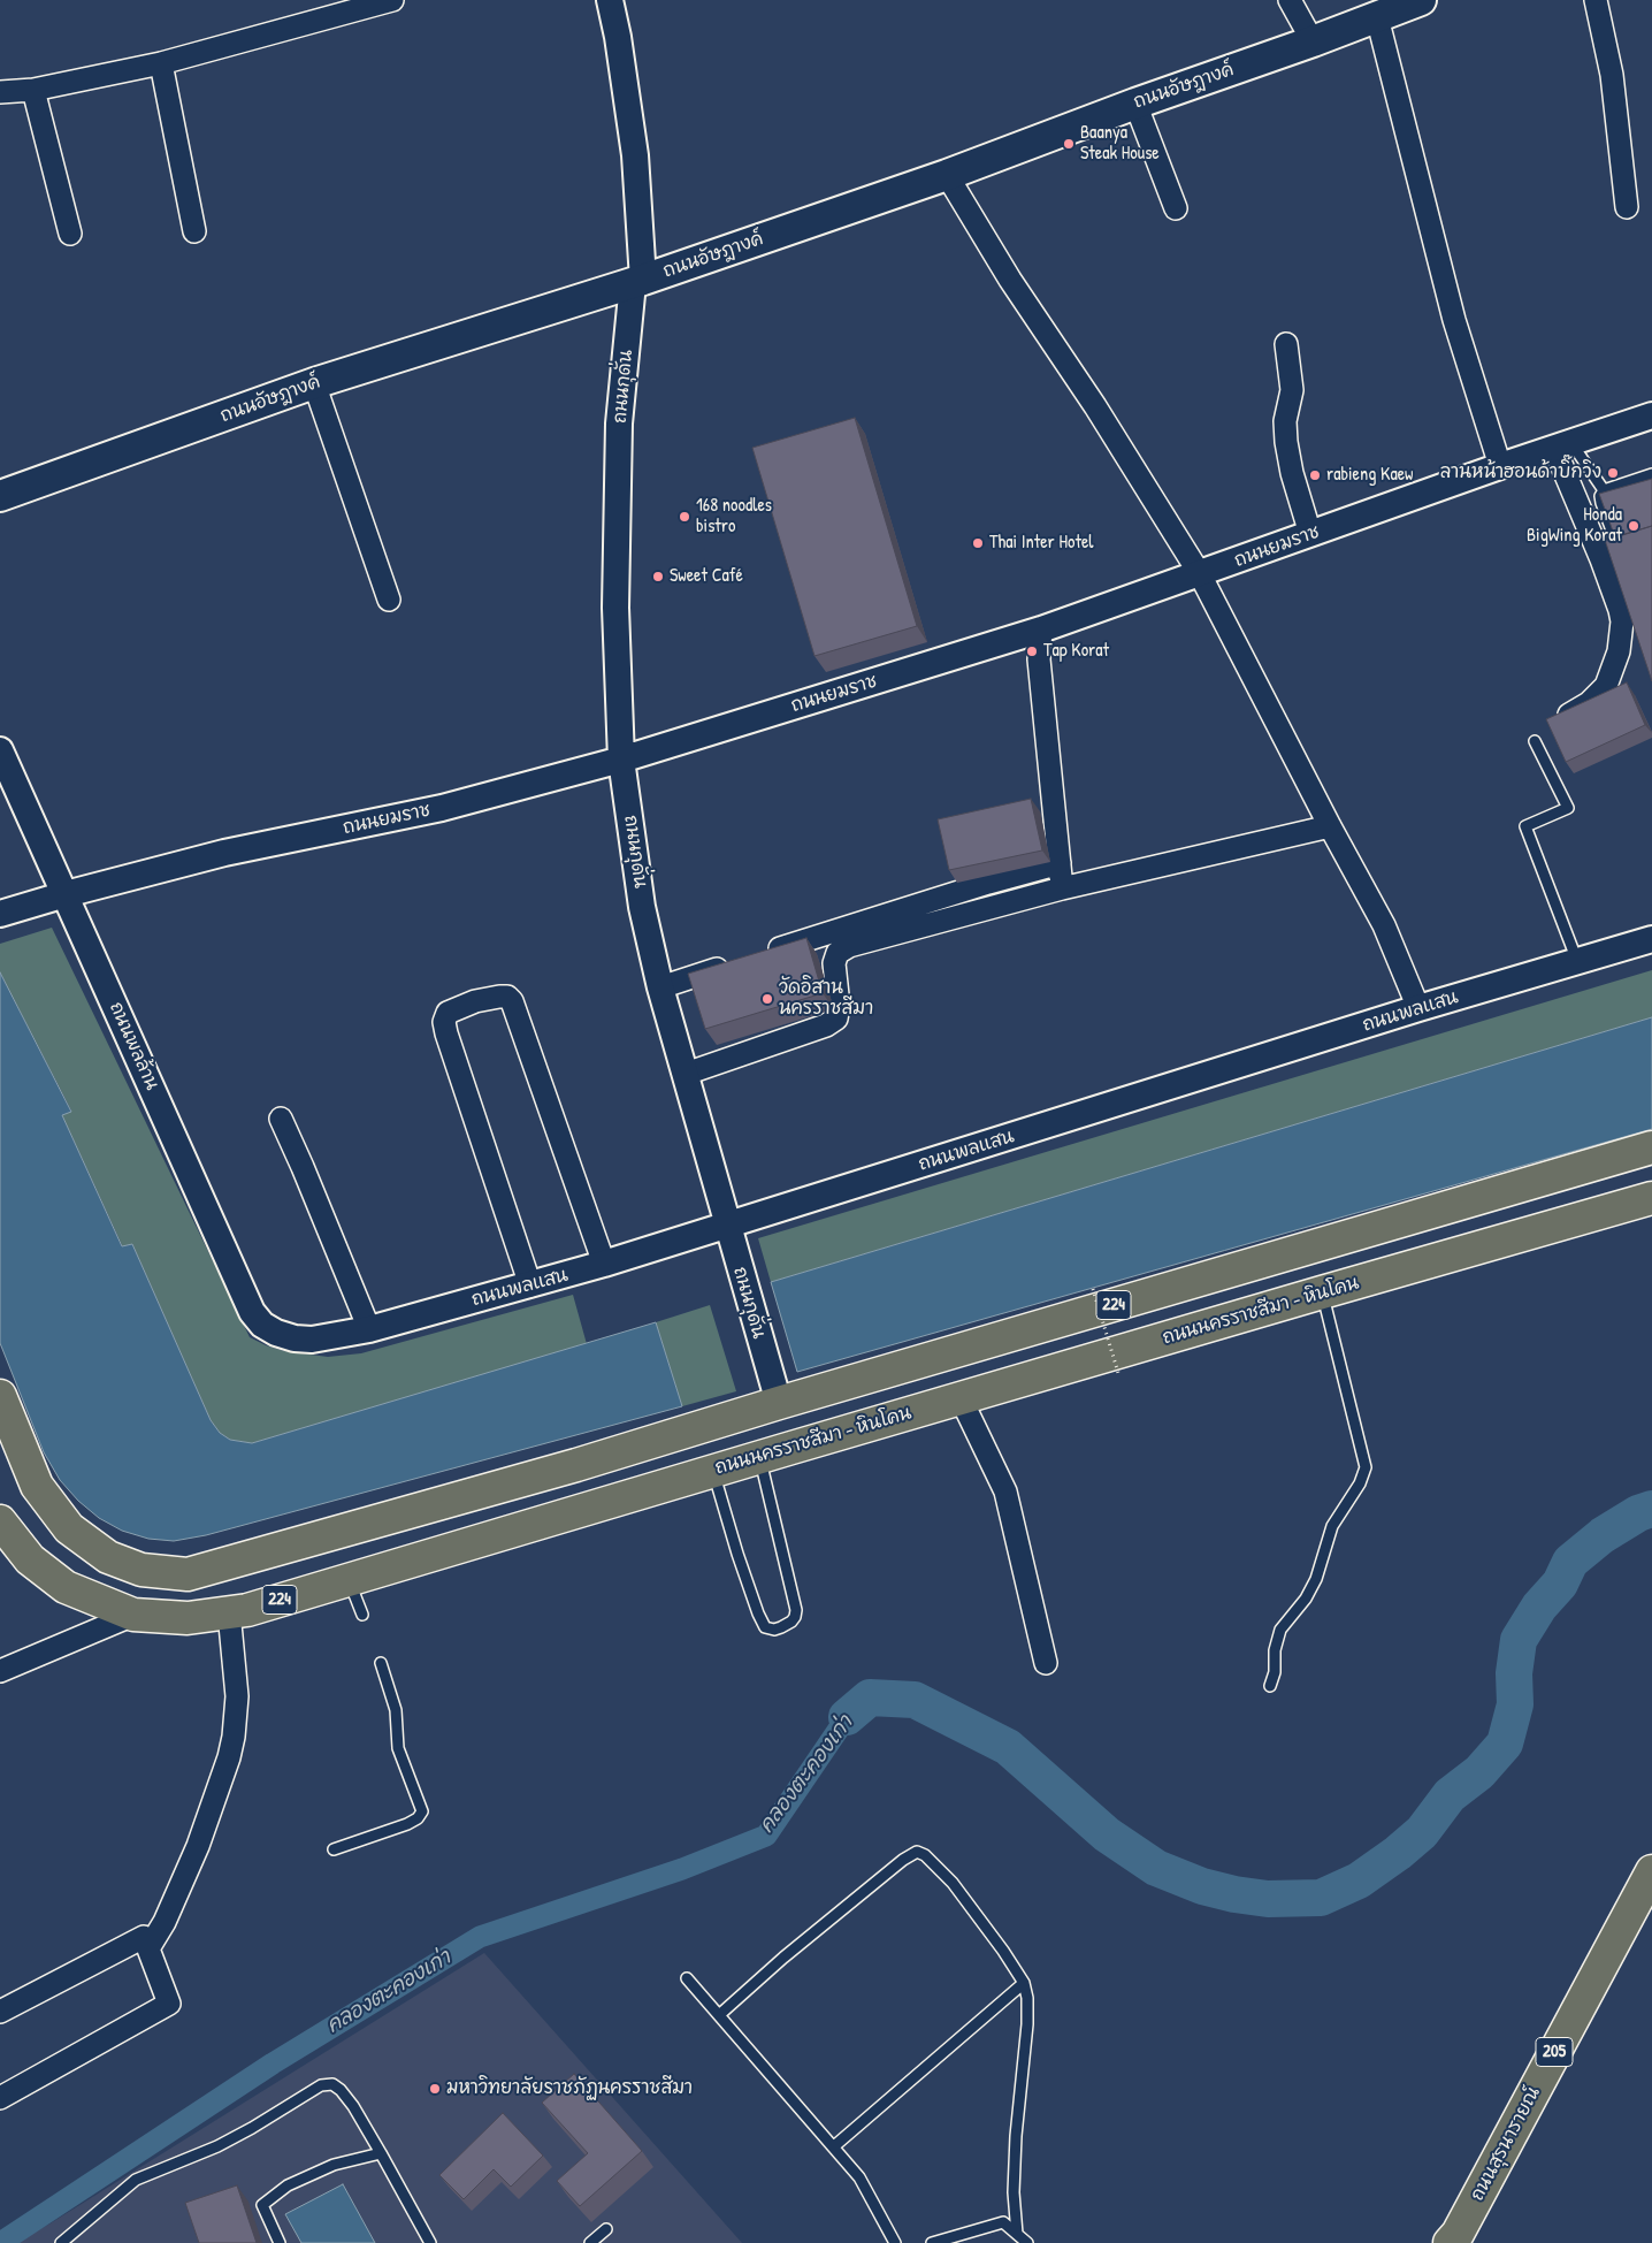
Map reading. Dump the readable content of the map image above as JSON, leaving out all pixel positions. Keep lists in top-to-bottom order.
{
  "streets": {
    "main road": [
      "ถนนอัษฎางค์",
      "224",
      "ถนนนครราชสีมา - หินโคน",
      "205",
      "ถนนสุรนารายณ์"
    ],
    "street": [
      "ถนนกุดั่น",
      "ถนนยมราช",
      "ถนนพลแสน",
      "ถนนพลล้าน"
    ]
  },
  "crossings": [
    ["ถนนอัษฎางค์", "ถนนกุดั่น"],
    ["ถนนกุดั่น", "ถนนยมราช"],
    ["ถนนกุดั่น", "ถนนพลแสน"],
    ["ถนนกุดั่น", "224"],
    ["ถนนยมราช", "ถนนพลล้าน"],
    ["ถนนพลแสน", "ถนนพลล้าน"]
  ],
  "water": ["คลองตะคองเก่า"],
  "places": [
    "Baanya Steak House",
    "ลานหน้าฮอนด้าบิ๊กวิง",
    "rabieng Kaew",
    "168 noodles bistro",
    "Honda BigWing Korat",
    "Thai Inter Hotel",
    "Sweet Café",
    "Tap Korat",
    "วัดอิสาน นครราชสีมา",
    "มหาวิทยาลัยราชภัฏนครราชสีมา"
  ]
}
